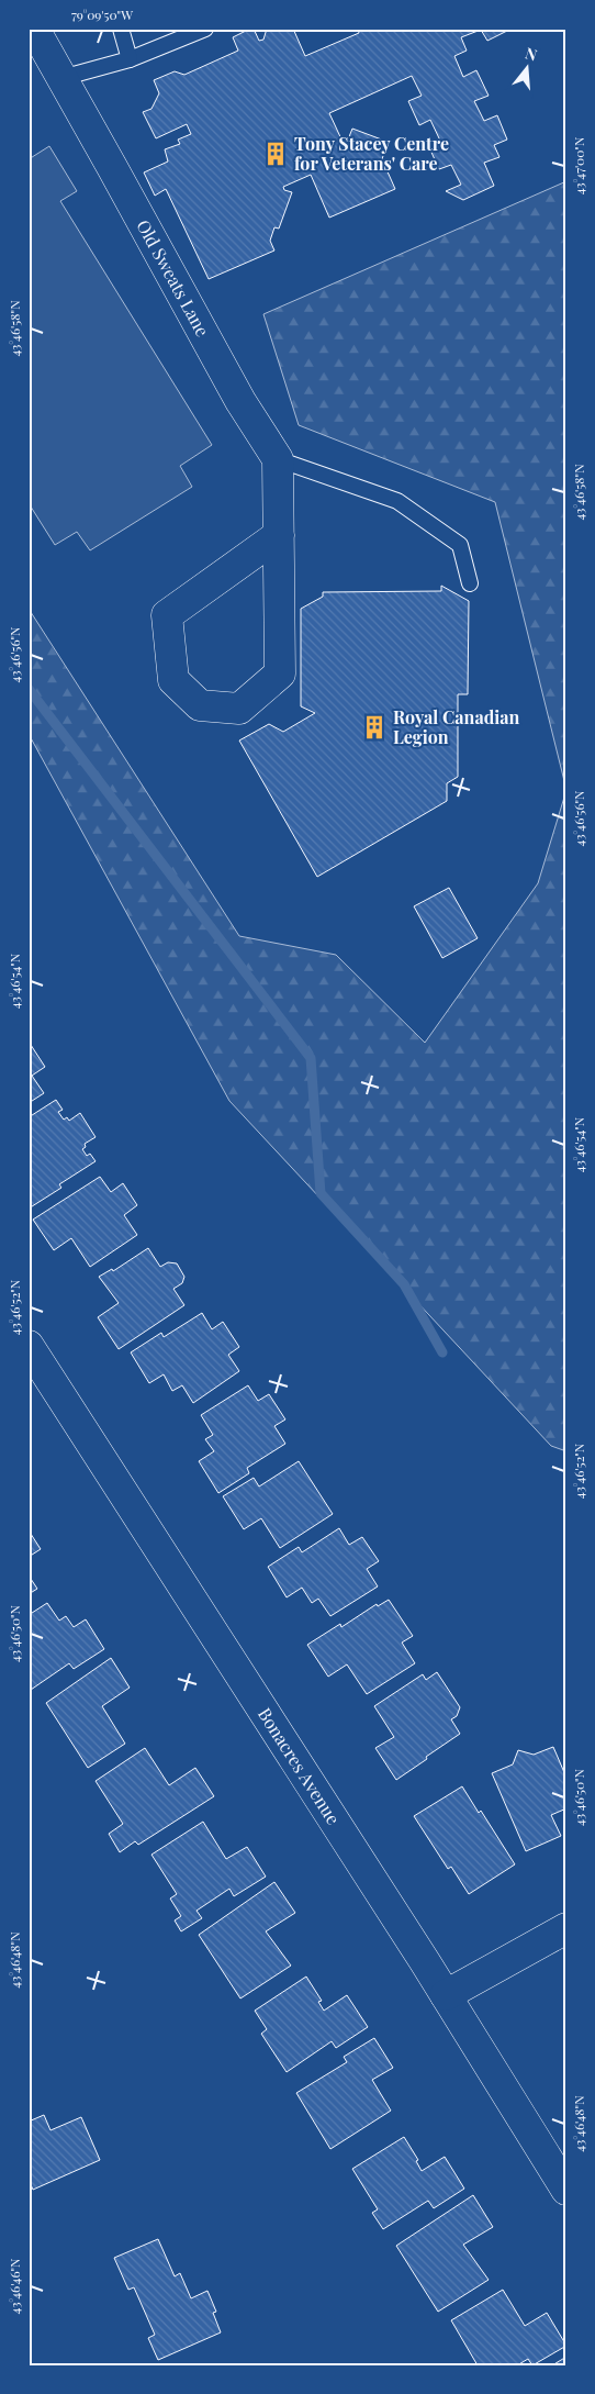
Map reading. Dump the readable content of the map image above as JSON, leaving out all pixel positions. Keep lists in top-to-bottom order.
{
  "streets": {
    "street": ["Old Sweats Lane", "Bonacres Avenue"]
  },
  "places": {
    "building": ["Tony Stacey Centre for Veterans' Care", "Royal Canadian Legion"]
  },
  "north": "top",
  "coordinates": [
    "79°09'50\"W",
    "43°47'00\"N",
    "43°46'58\"N",
    "43°46'56\"N",
    "43°46'54\"N",
    "43°46'52\"N",
    "43°46'50\"N",
    "43°46'48\"N",
    "43°46'46\"N"
  ]
}
